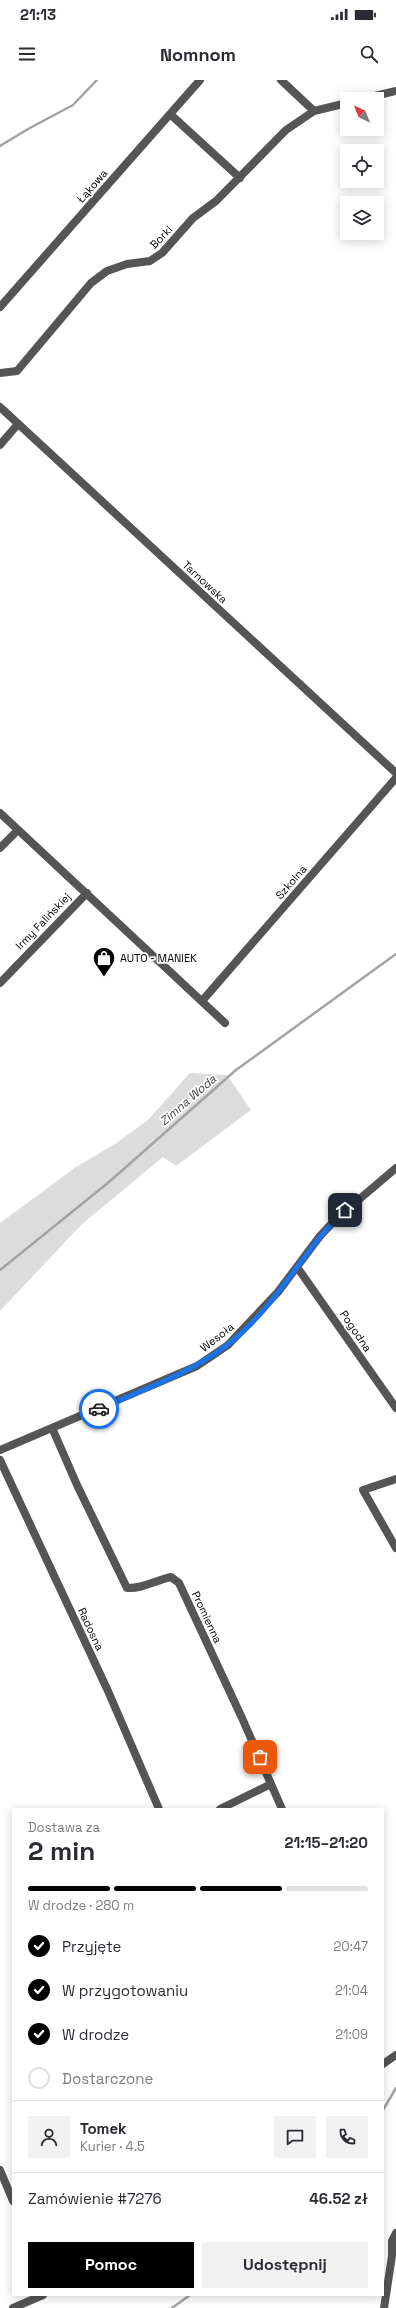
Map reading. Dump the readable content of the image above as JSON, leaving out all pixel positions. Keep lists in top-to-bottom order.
{
  "streets": {
    "street": [
      "Łąkowa",
      "Borki",
      "Tarnowska",
      "Szkolna",
      "Irmy Falińskiej",
      "Pogodna",
      "Wesoła",
      "Promienna",
      "Radosna"
    ]
  },
  "crossings": [
    ["Tarnowska", "Szkolna"],
    ["Pogodna", "Wesoła"],
    ["Wesoła", "Promienna"]
  ],
  "water": ["Zimna Woda"],
  "places": {
    "shop": ["AUTO - MANIEK"]
  },
  "north": "top left",
  "page": {
    "status": "21:13",
    "header": "Nomnom",
    "heading": ["2 min", "Dostawa za", "21:15–21:20"],
    "panel": [
      "Tomek",
      "Kurier · 4.5",
      "Zamówienie #7276",
      "46.52 zł"
    ],
    "bar": "W drodze · 280 m",
    "list": [
      ["Przyjęte", "20:47"],
      ["W przygotowaniu", "21:04"],
      ["W drodze", "21:09"],
      "Dostarczone"
    ],
    "buttons": ["Pomoc", "Udostępnij"]
  }
}
